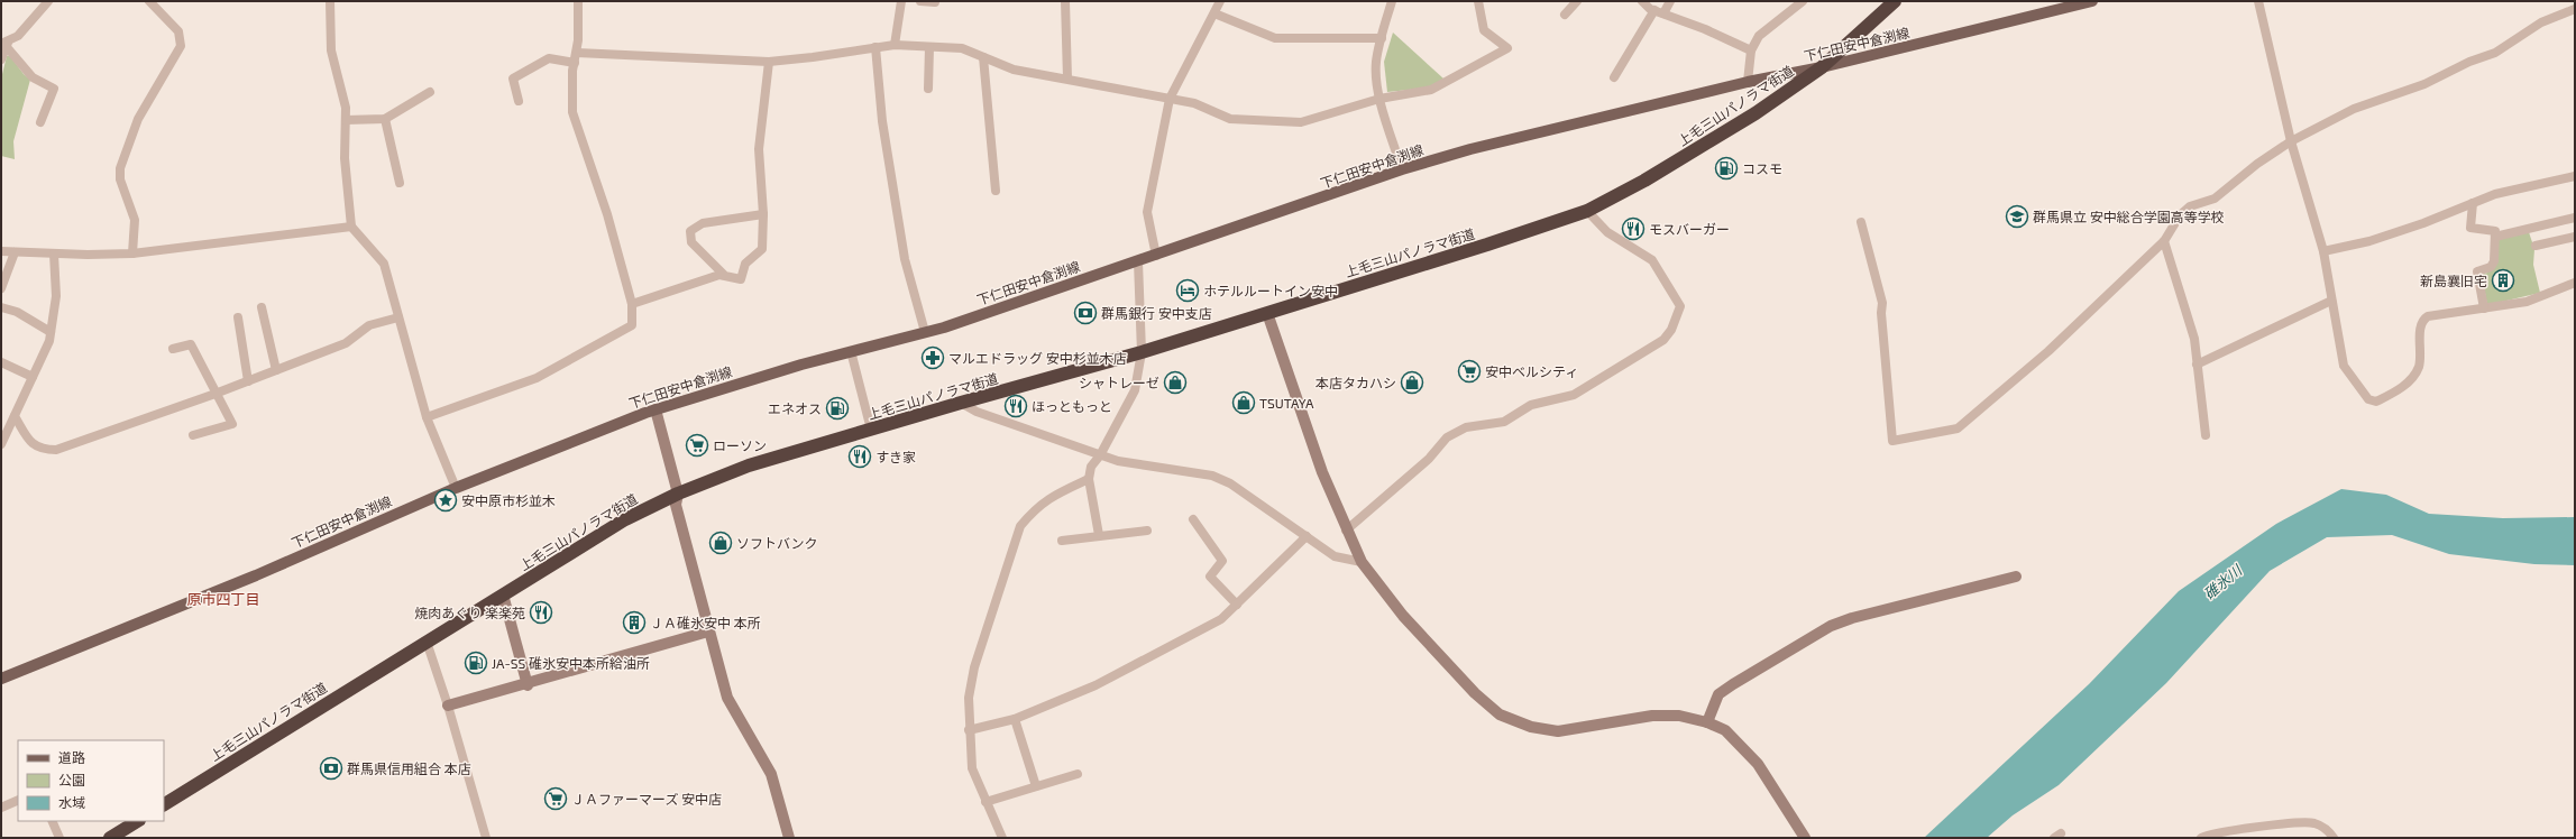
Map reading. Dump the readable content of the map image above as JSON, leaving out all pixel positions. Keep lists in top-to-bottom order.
{
  "streets": {
    "highway": ["上毛三山パノラマ街道"],
    "main road": ["下仁田安中倉渕線"]
  },
  "crossings": [
    ["下仁田安中倉渕線", "上毛三山パノラマ街道"]
  ],
  "districts": ["原市四丁目"],
  "water": ["碓氷川"],
  "places": {
    "fuel station": ["コスモ", "エネオス", "JA-SS 碓氷安中本所給油所"],
    "school or university": ["群馬県立 安中総合学園高等学校"],
    "restaurant": [
      "モスバーガー",
      "ほっともっと",
      "すき家",
      "焼肉あぐり 楽楽苑"
    ],
    "building": ["新島襄旧宅", "ＪＡ碓氷安中 本所"],
    "hotel": ["ホテルルートイン安中"],
    "bank": ["群馬銀行 安中支店", "群馬県信用組合 本店"],
    "pharmacy": ["マルエドラッグ 安中杉並木店"],
    "supermarket": ["安中ベルシティ", "ローソン", "ＪＡファーマーズ 安中店"],
    "shop": [
      "シャトレーゼ",
      "本店タカハシ",
      "TSUTAYA",
      "ソフトバンク"
    ],
    "place": ["安中原市杉並木"]
  },
  "legend": ["道路", "公園", "水域"]
}
